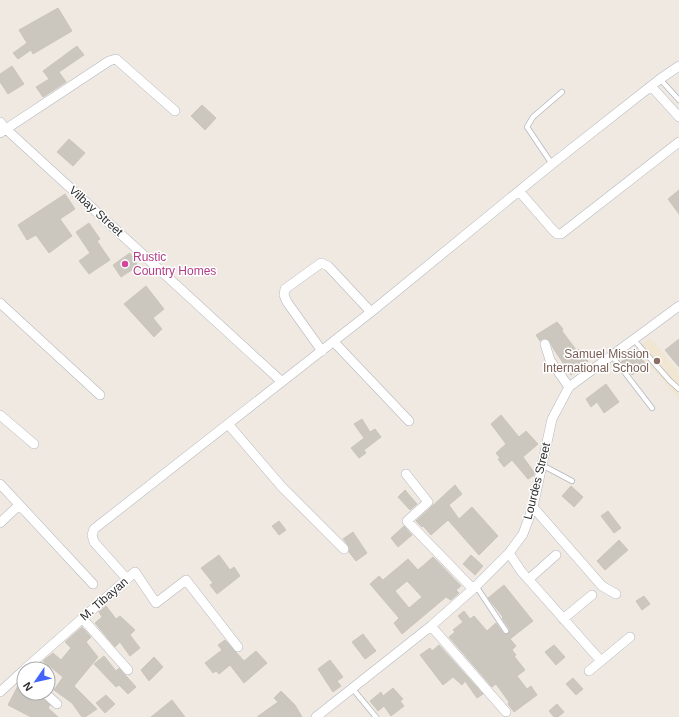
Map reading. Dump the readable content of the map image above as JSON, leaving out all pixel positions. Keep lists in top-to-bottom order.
{
  "streets": {
    "street": ["Vilbay Street", "Lourdes Street", "M. Tibayan"]
  },
  "places": ["Rustic Country Homes", "Samuel Mission International School"],
  "north": "bottom left"
}
